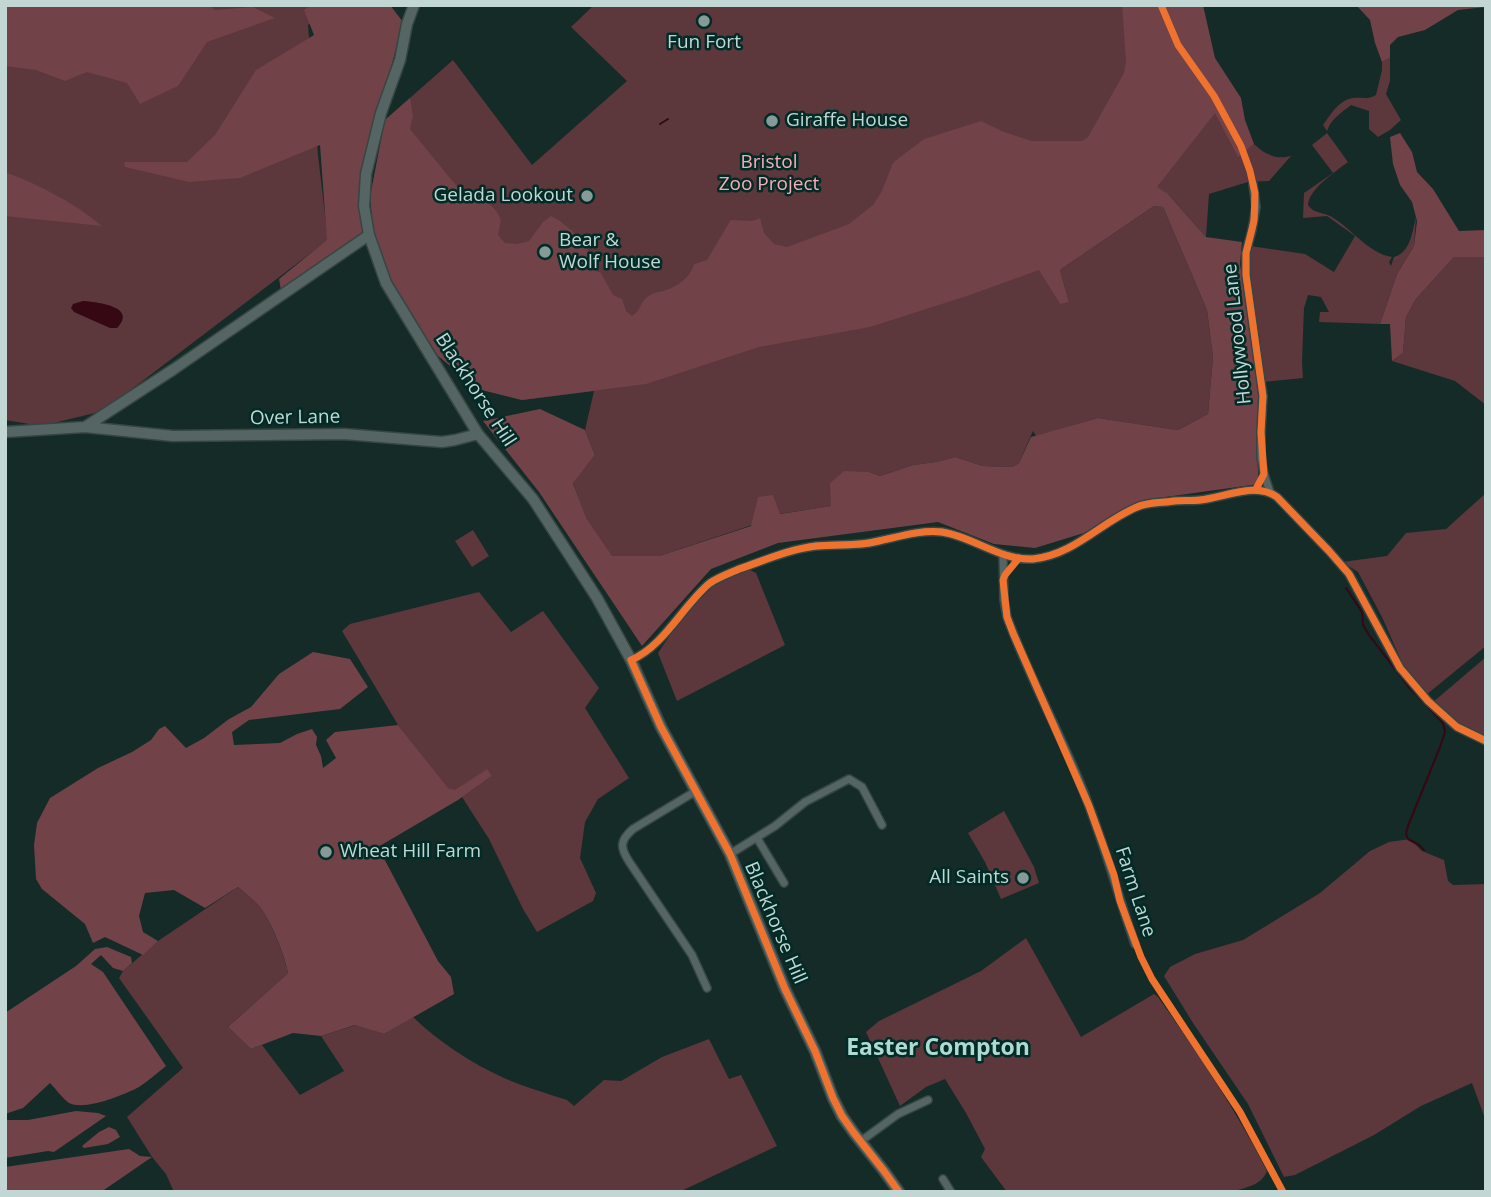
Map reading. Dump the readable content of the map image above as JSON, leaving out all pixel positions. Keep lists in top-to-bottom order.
{
  "streets": {
    "main road": ["Blackhorse Hill", "Over Lane"],
    "street": ["Hollywood Lane", "Farm Lane"]
  },
  "crossings": [
    ["Blackhorse Hill", "Over Lane"]
  ],
  "districts": ["Easter Compton"],
  "parks": ["Bristol Zoo Project"],
  "places": [
    "Fun Fort",
    "Giraffe House",
    "Gelada Lookout",
    "Bear & Wolf House",
    "Wheat Hill Farm",
    "All Saints"
  ]
}
